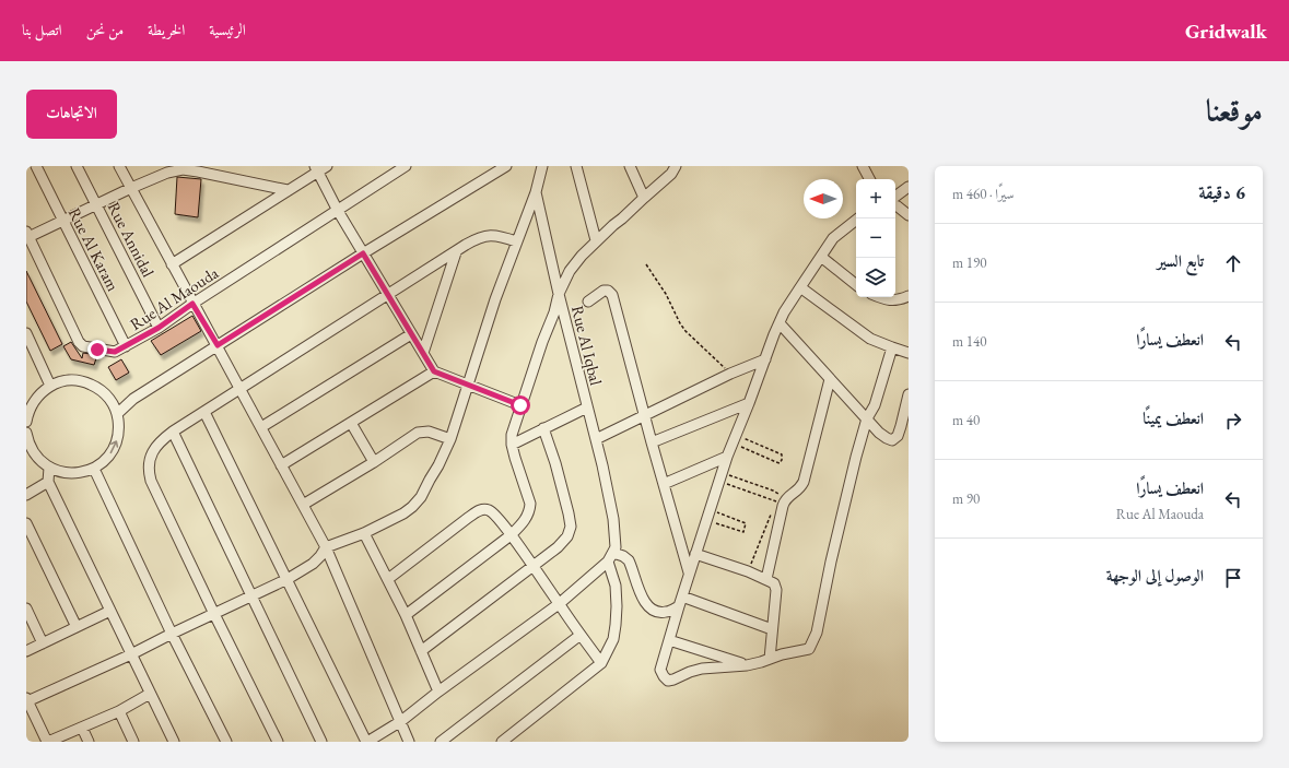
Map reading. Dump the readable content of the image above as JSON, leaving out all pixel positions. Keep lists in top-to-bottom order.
{
  "streets": {
    "street": [
      "Rue Annidal",
      "Rue Al Karam",
      "Rue Al Maouda",
      "Rue Al Iqbal"
    ]
  },
  "crossings": [
    ["Rue Annidal", "Rue Al Maouda"],
    ["Rue Al Karam", "Rue Al Maouda"]
  ],
  "north": "left",
  "page": {
    "header": "Gridwalk",
    "nav": [
      "الرئيسية",
      "الخريطة",
      "من نحن",
      "اتصل بنا"
    ],
    "title": "موقعنا",
    "buttons": "الاتجاهات",
    "heading": ["6 دقيقة", "سيرًا · 460 m"],
    "map_buttons": ["+", "−"],
    "list": [
      ["تابع السير", "190 m"],
      ["انعطف يسارًا", "140 m"],
      ["انعطف يمينًا", "40 m"],
      ["انعطف يسارًا", "Rue Al Maouda", "90 m"],
      "الوصول إلى الوجهة"
    ]
  }
}
